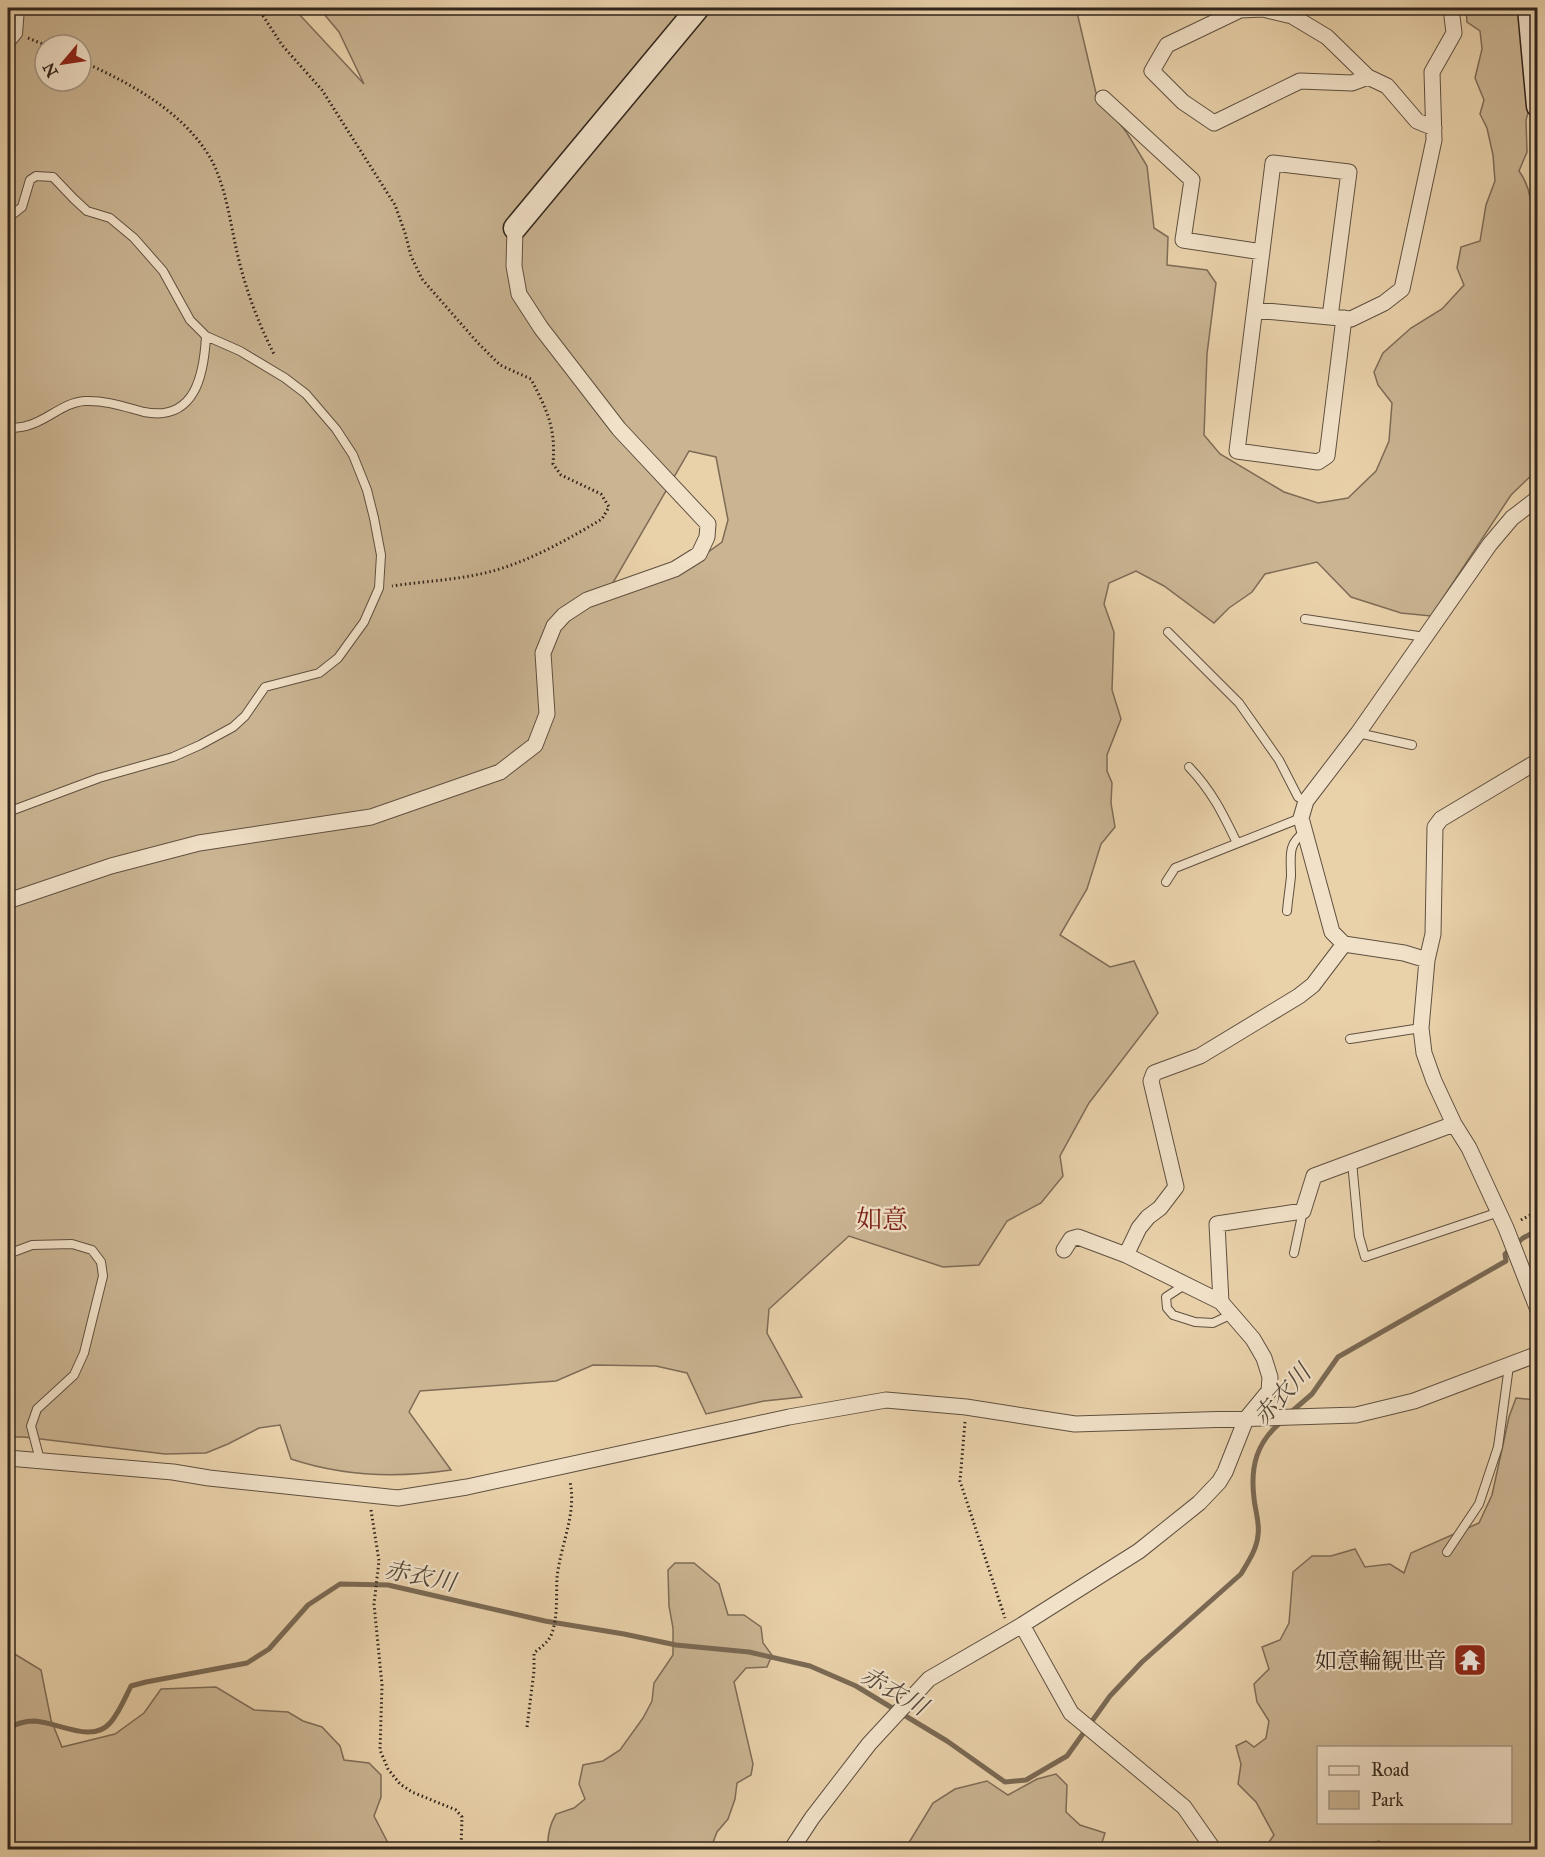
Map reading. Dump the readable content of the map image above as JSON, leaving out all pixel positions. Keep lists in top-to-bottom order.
{
  "districts": ["如意"],
  "water": ["赤衣川"],
  "places": {
    "temple": ["如意輪観世音"]
  },
  "legend": ["Road", "Park"],
  "north": "bottom left"
}
